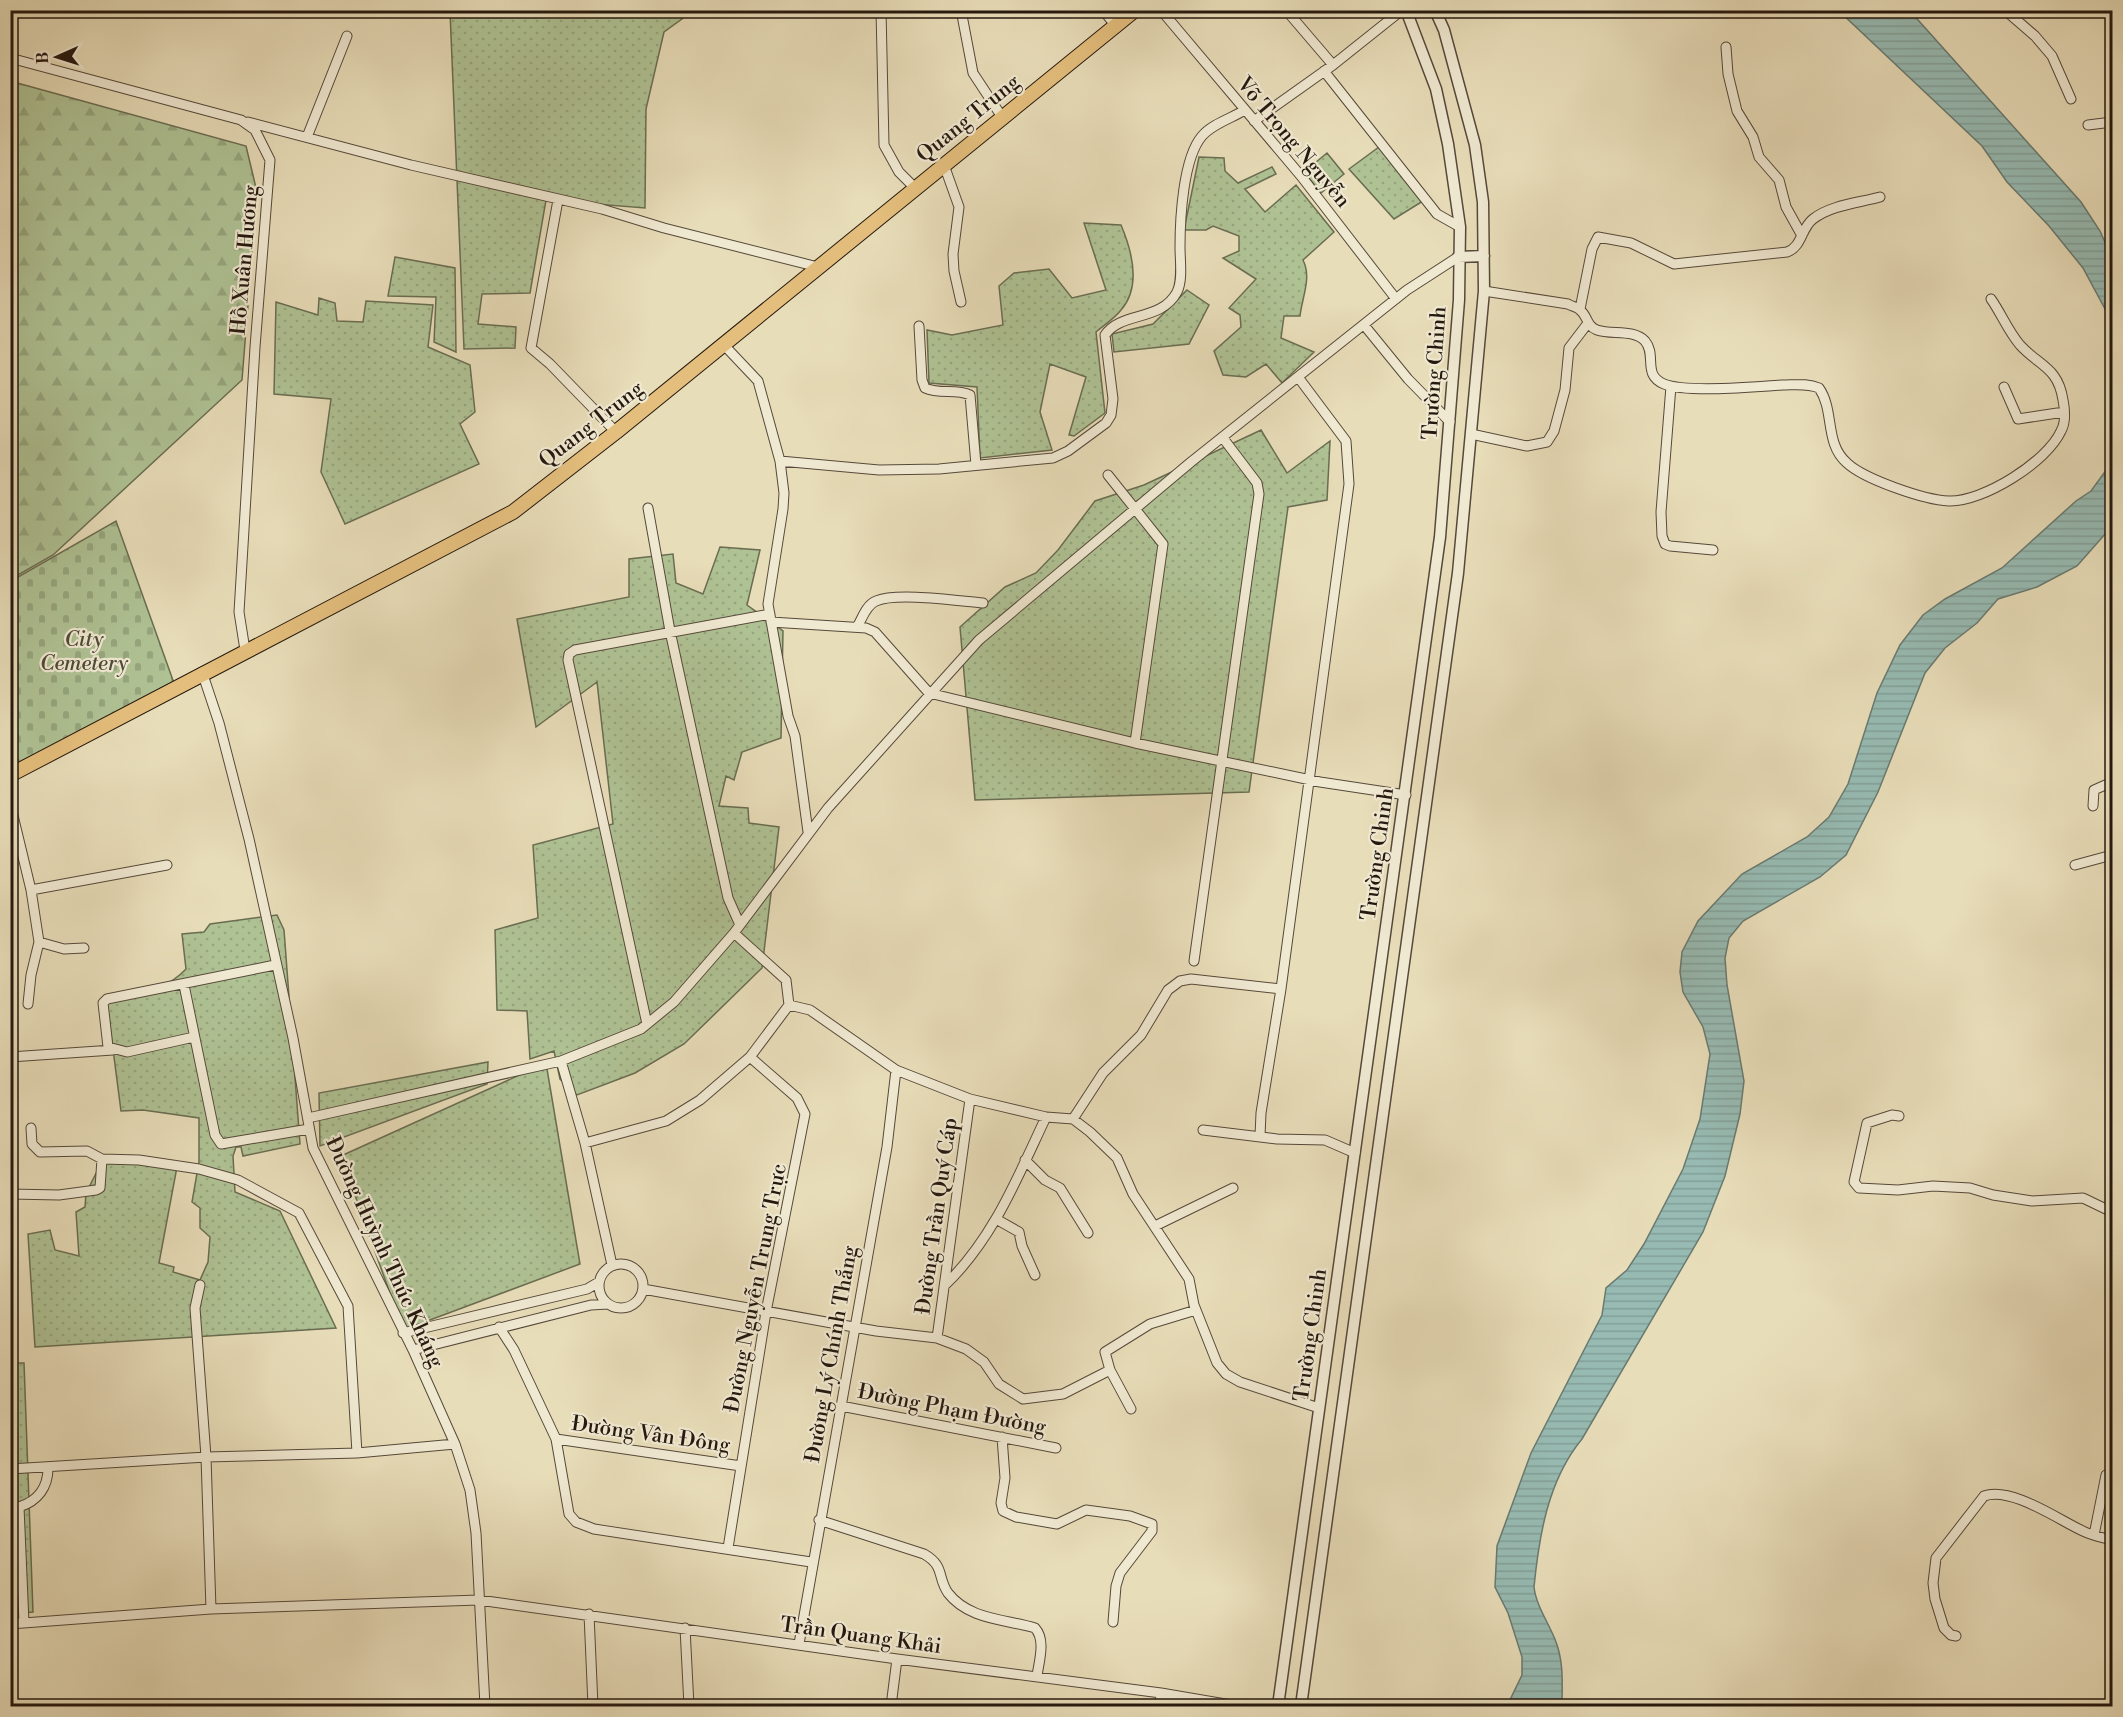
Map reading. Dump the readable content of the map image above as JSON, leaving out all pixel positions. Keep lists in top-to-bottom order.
{
  "streets": {
    "main road": ["Quang Trung"],
    "street": [
      "Võ Trọng Nguyễn",
      "Hồ Xuân Hương",
      "Trường Chinh",
      "Đường Trần Quý Cáp",
      "Đường Huỳnh Thúc Kháng",
      "Đường Nguyễn Trung Trực",
      "Đường Lý Chính Thắng",
      "Đường Phạm Đường",
      "Đường Vân Đông",
      "Trần Quang Khải"
    ]
  },
  "crossings": [
    ["Quang Trung", "Hồ Xuân Hương"],
    ["Quang Trung", "Đường Huỳnh Thúc Kháng"],
    ["Đường Huỳnh Thúc Kháng", "Trần Quang Khải"],
    ["Đường Nguyễn Trung Trực", "Đường Vân Đông"],
    ["Đường Lý Chính Thắng", "Đường Phạm Đường"],
    ["Đường Lý Chính Thắng", "Trần Quang Khải"]
  ],
  "parks": ["City Cemetery"],
  "north": "left"
}
